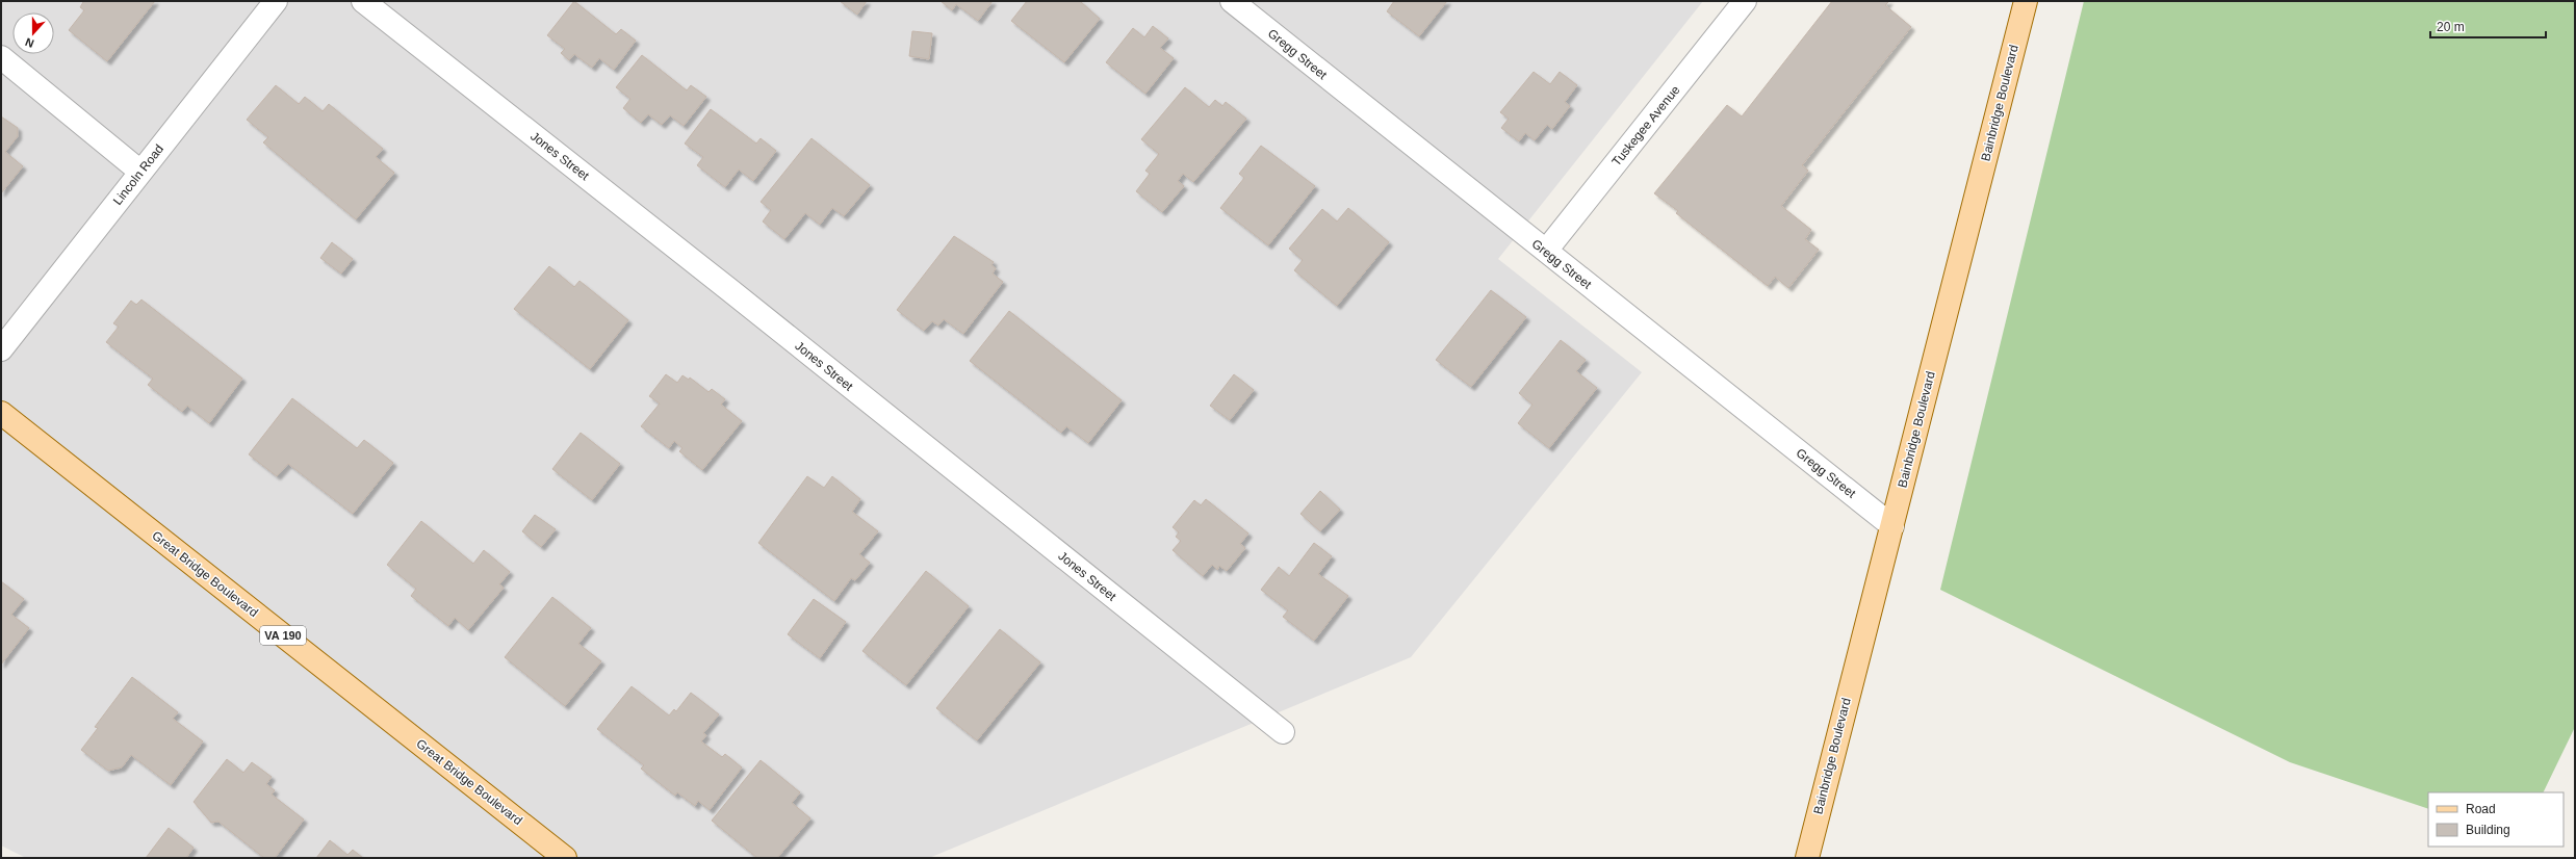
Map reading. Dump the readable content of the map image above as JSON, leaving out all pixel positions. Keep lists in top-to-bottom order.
{
  "streets": {
    "main road": ["Bainbridge Boulevard", "Great Bridge Boulevard", "VA 190"],
    "street": [
      "Gregg Street",
      "Tuskegee Avenue",
      "Jones Street",
      "Lincoln Road"
    ]
  },
  "crossings": [
    ["Gregg Street", "Bainbridge Boulevard"],
    ["Gregg Street", "Tuskegee Avenue"]
  ],
  "legend": ["Road", "Building"],
  "scale_bar": "20 m",
  "north": "bottom"
}
